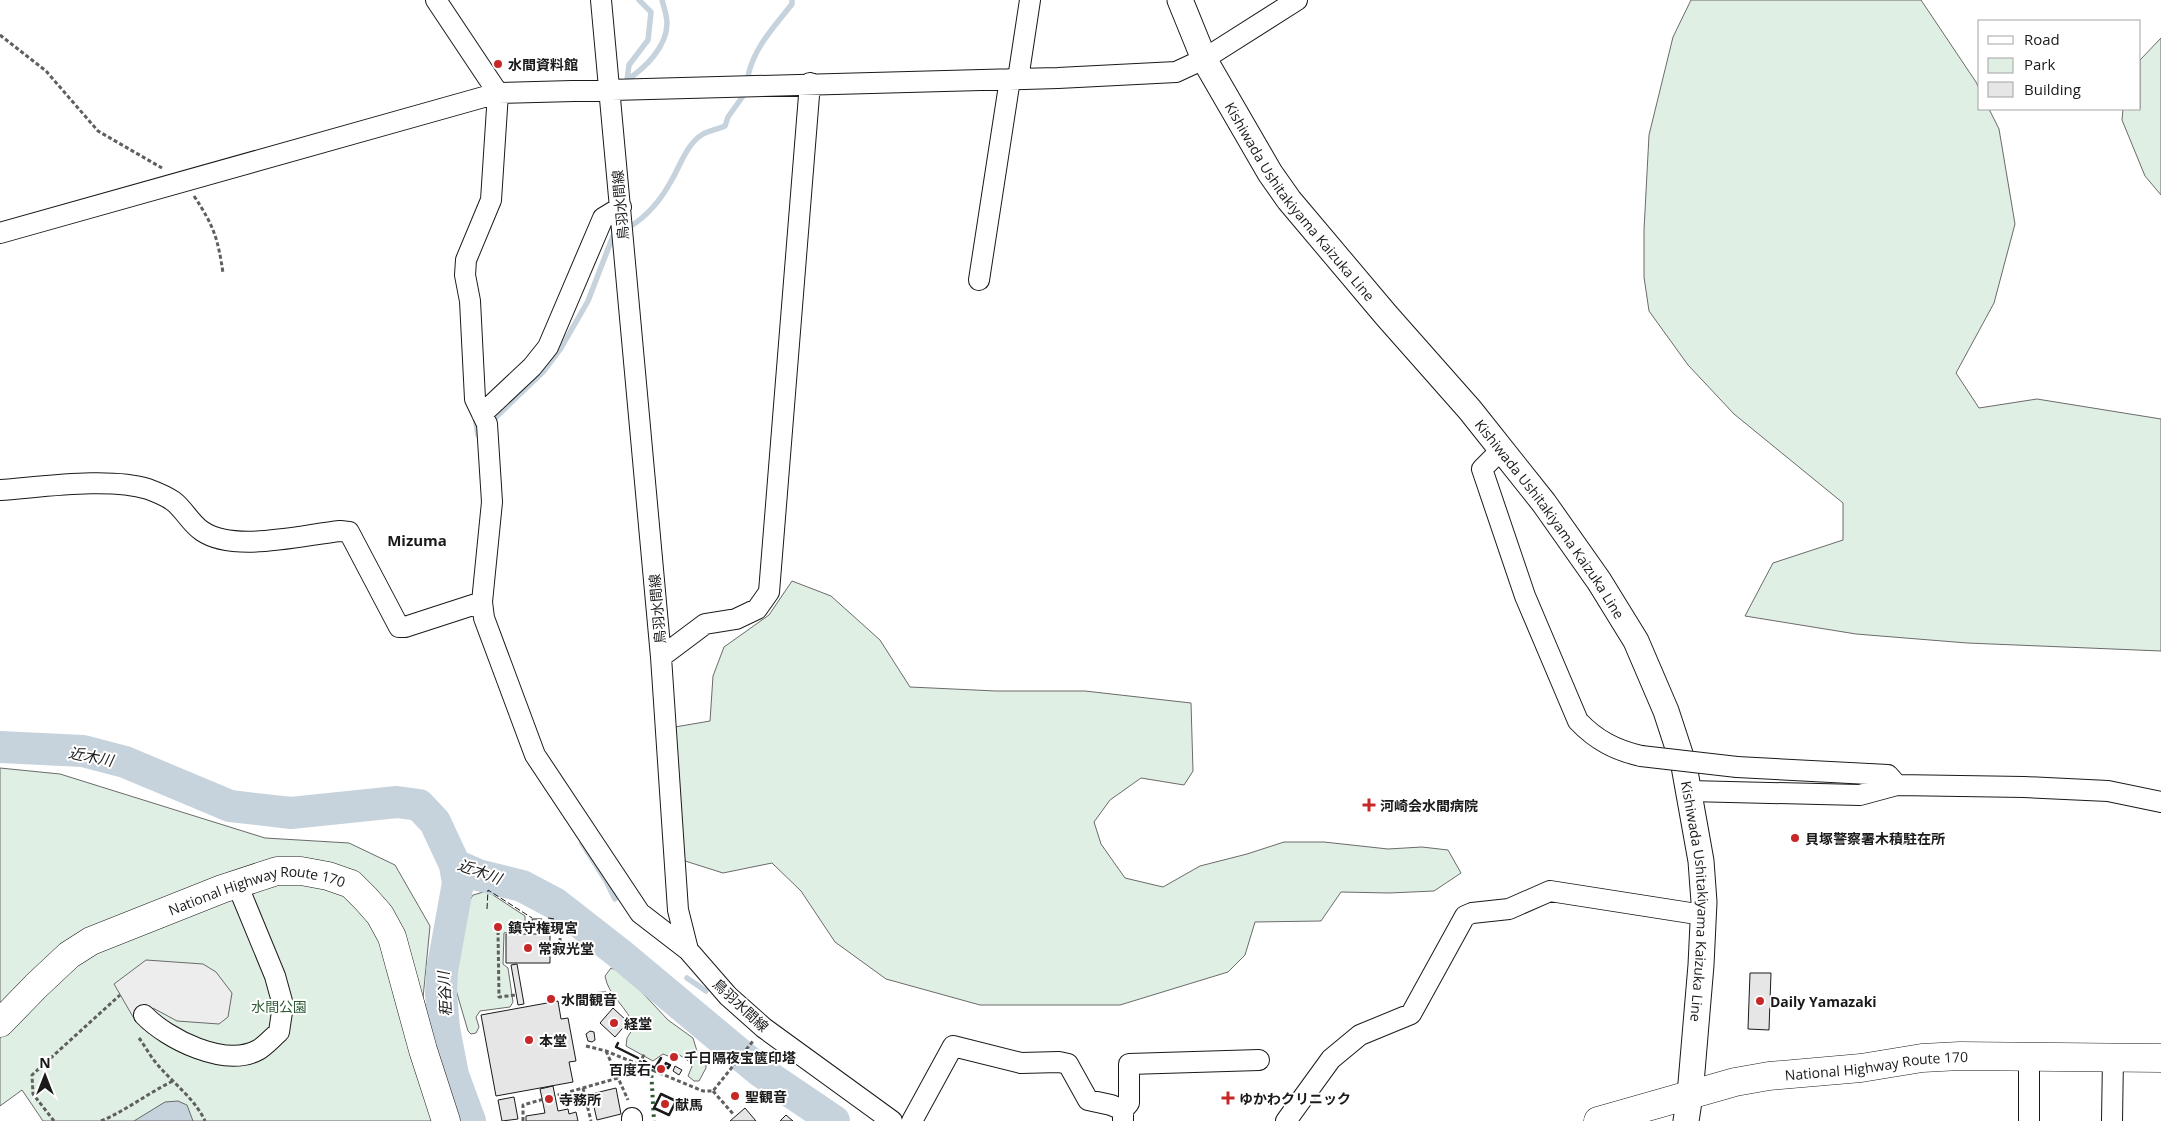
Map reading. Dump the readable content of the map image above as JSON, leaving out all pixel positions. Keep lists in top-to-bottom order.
{
  "streets": {
    "highway": ["National Highway Route 170"],
    "main road": ["Kishiwada Ushitakiyama Kaizuka Line"],
    "street": ["鳥羽水間線"]
  },
  "crossings": [
    ["Kishiwada Ushitakiyama Kaizuka Line", "National Highway Route 170"]
  ],
  "districts": ["Mizuma"],
  "water": ["近木川", "秬谷川"],
  "parks": ["水間公園"],
  "places": {
    "other": [
      "水間資料館",
      "貝塚警察署木積駐在所",
      "鎮守権現宮",
      "常寂光堂",
      "水間観音",
      "Daily Yamazaki",
      "経堂",
      "本堂",
      "千日隔夜宝篋印塔",
      "百度石",
      "聖観音",
      "寺務所",
      "献馬"
    ],
    "health": ["河崎会水間病院", "ゆかわクリニック"]
  },
  "legend": ["Road", "Park", "Building"],
  "north": "top"
}
